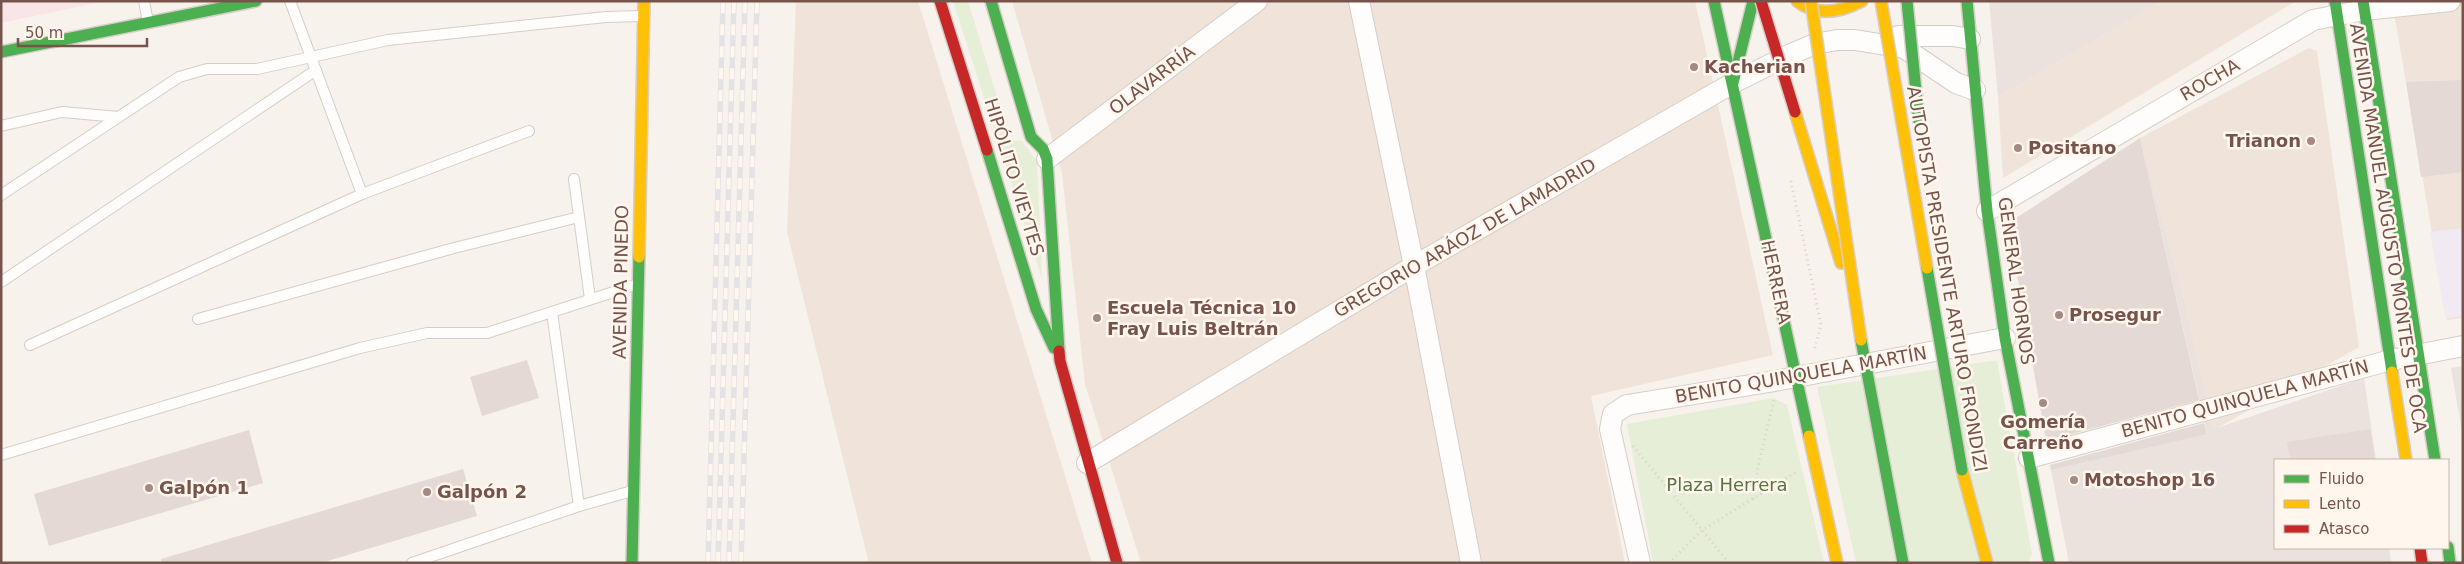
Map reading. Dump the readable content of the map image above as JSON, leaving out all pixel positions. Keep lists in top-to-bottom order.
{
  "streets": {
    "main road": [
      "HIPÓLITO VIEYTES",
      "AVENIDA MANUEL AUGUSTO MONTES DE OCA",
      "AUTOPISTA PRESIDENTE ARTURO FRONDIZI",
      "GENERAL HORNOS",
      "AVENIDA PINEDO",
      "HERRERA"
    ],
    "street": [
      "OLAVARRÍA",
      "ROCHA",
      "GREGORIO ARÁOZ DE LAMADRID",
      "BENITO QUINQUELA MARTÍN"
    ]
  },
  "crossings": [
    ["OLAVARRÍA", "HIPÓLITO VIEYTES"],
    ["ROCHA", "AVENIDA MANUEL AUGUSTO MONTES DE OCA"],
    ["ROCHA", "GENERAL HORNOS"],
    ["HIPÓLITO VIEYTES", "GREGORIO ARÁOZ DE LAMADRID"],
    ["AVENIDA MANUEL AUGUSTO MONTES DE OCA", "BENITO QUINQUELA MARTÍN"],
    ["GREGORIO ARÁOZ DE LAMADRID", "GENERAL HORNOS"],
    ["GREGORIO ARÁOZ DE LAMADRID", "HERRERA"],
    ["GENERAL HORNOS", "BENITO QUINQUELA MARTÍN"],
    ["HERRERA", "BENITO QUINQUELA MARTÍN"]
  ],
  "parks": ["Plaza Herrera"],
  "places": [
    "Kacherian",
    "Trianon",
    "Positano",
    "Prosegur",
    "Escuela Técnica 10 Fray Luis Beltrán",
    "Gomería Carreño",
    "Motoshop 16",
    "Galpón 1",
    "Galpón 2"
  ],
  "legend": ["Fluido", "Lento", "Atasco"],
  "scale_bar": "50 m"
}
